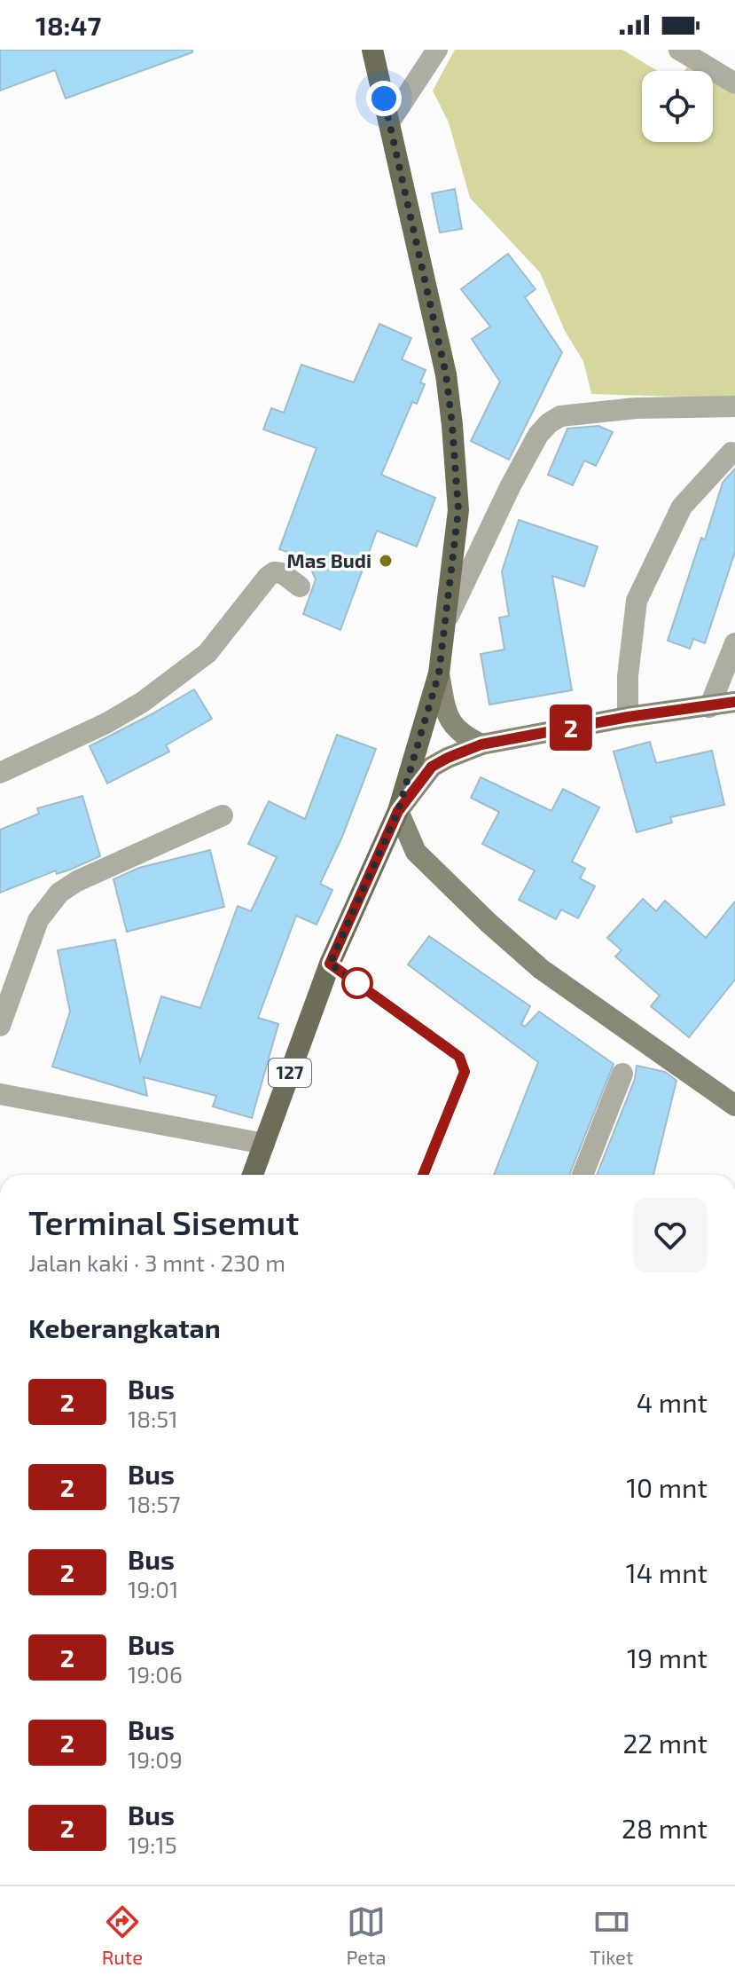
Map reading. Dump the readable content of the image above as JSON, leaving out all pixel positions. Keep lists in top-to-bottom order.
{
  "streets": {
    "main road": ["127"]
  },
  "places": ["Mas Budi"],
  "lines": ["bus line 2"],
  "page": {
    "status": "18:47",
    "on_map": "2",
    "heading": [
      ["Terminal Sisemut", "Jalan kaki · 3 mnt · 230 m"],
      "Keberangkatan"
    ],
    "list": [
      {
        "mark": "2",
        "name": "Bus",
        "note": "18:51",
        "value": "4 mnt"
      },
      {
        "mark": "2",
        "name": "Bus",
        "note": "18:57",
        "value": "10 mnt"
      },
      {
        "mark": "2",
        "name": "Bus",
        "note": "19:01",
        "value": "14 mnt"
      },
      {
        "mark": "2",
        "name": "Bus",
        "note": "19:06",
        "value": "19 mnt"
      },
      {
        "mark": "2",
        "name": "Bus",
        "note": "19:09",
        "value": "22 mnt"
      },
      {
        "mark": "2",
        "name": "Bus",
        "note": "19:15",
        "value": "28 mnt"
      }
    ],
    "tabs": ["Rute", "Peta", "Tiket"]
  }
}
